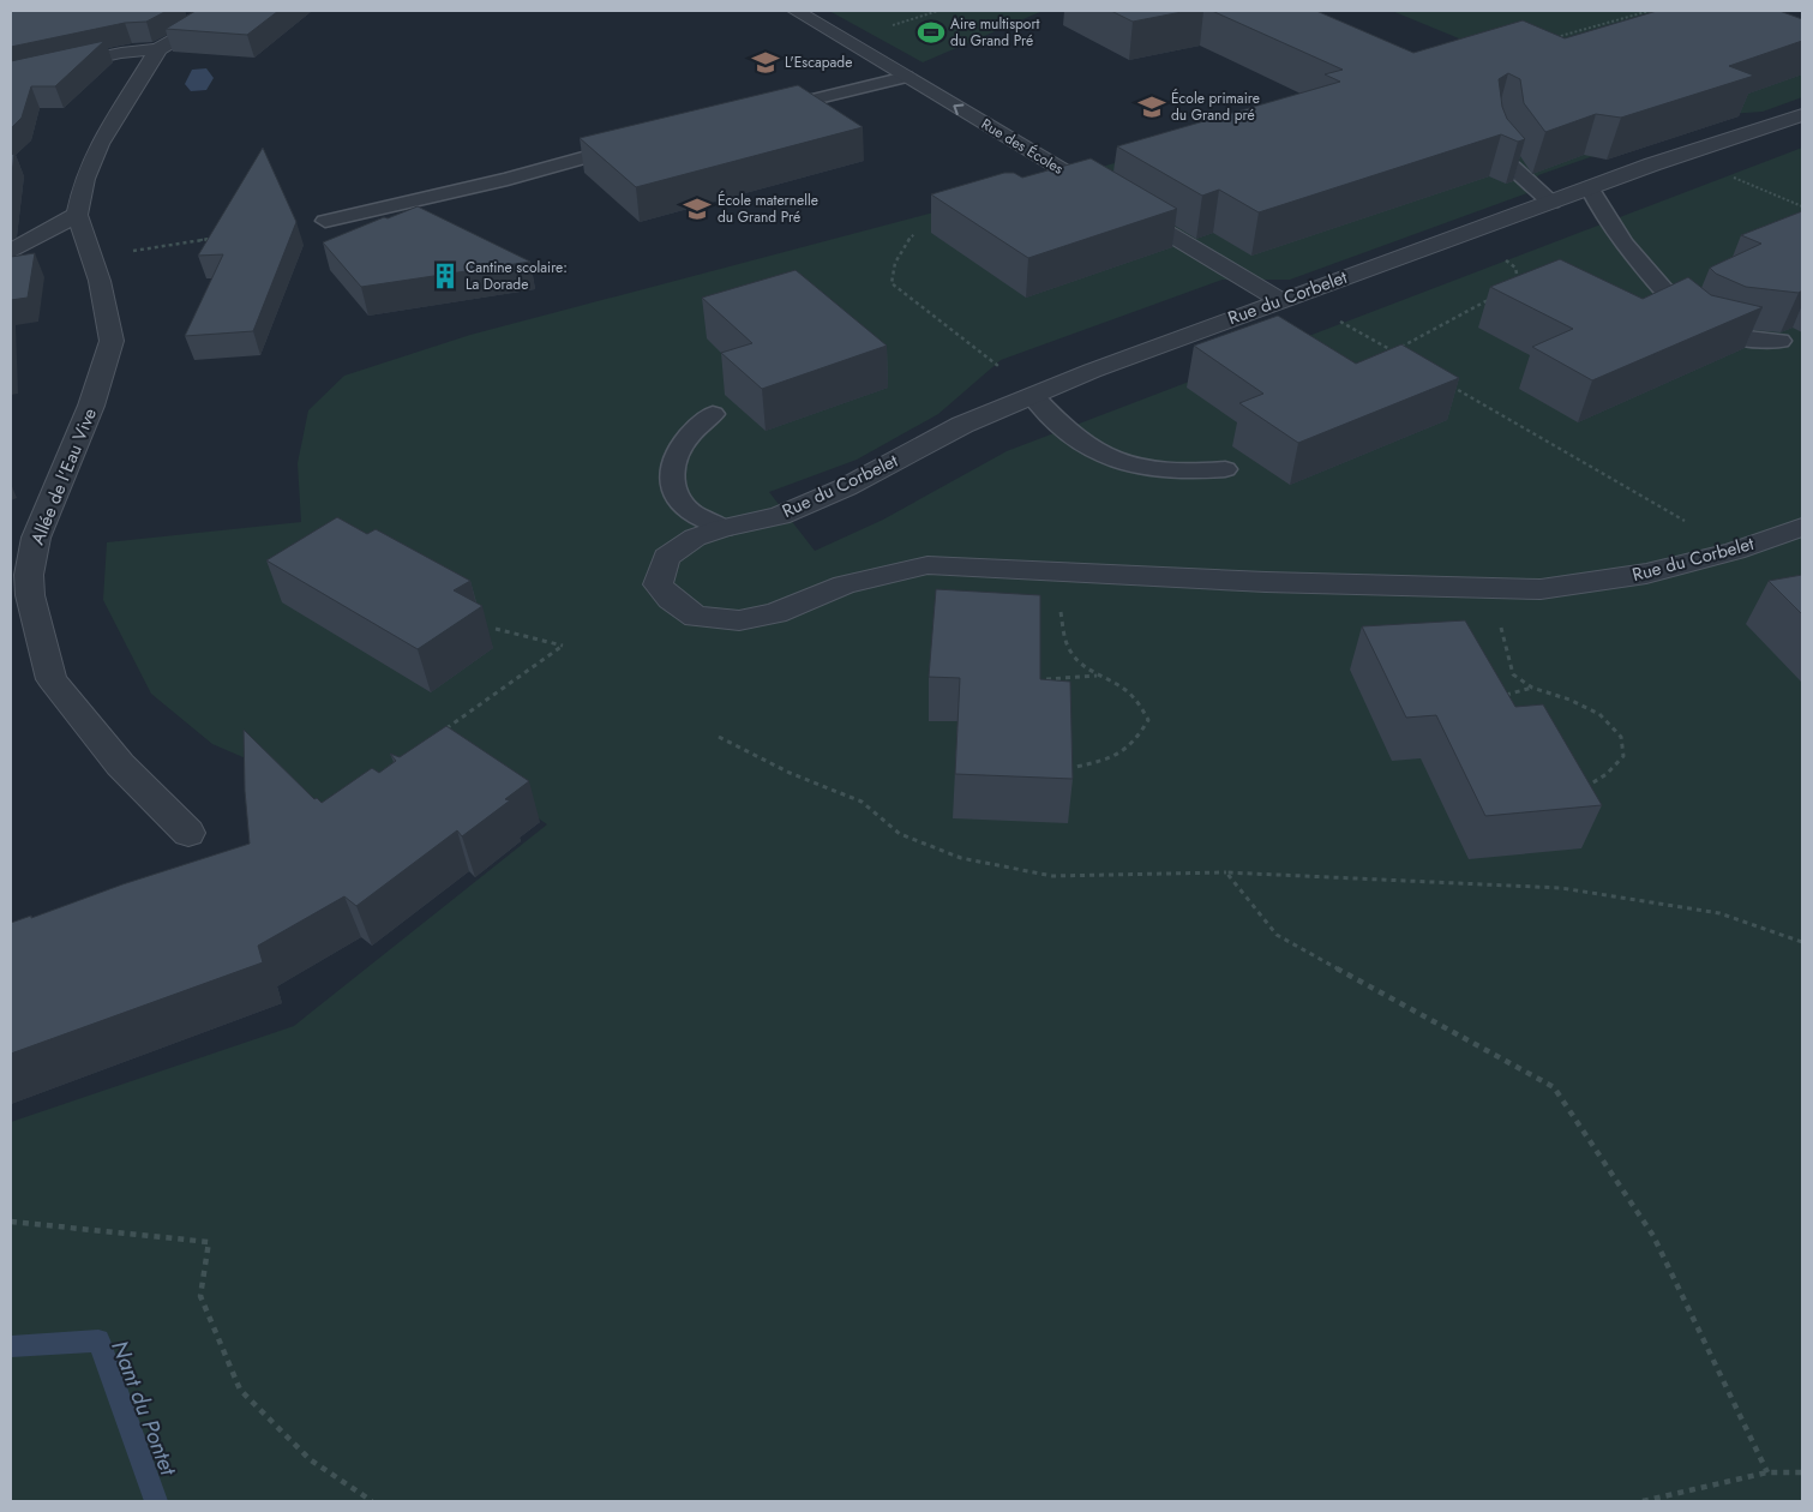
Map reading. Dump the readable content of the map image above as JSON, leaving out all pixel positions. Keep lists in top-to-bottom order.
{
  "streets": {
    "street": ["Rue des Écoles", "Rue du Corbelet", "Allée de l'Eau Vive"]
  },
  "crossings": [
    ["Rue des Écoles", "Rue du Corbelet"]
  ],
  "one_way": ["Rue des Écoles"],
  "water": ["Nant du Pontet"],
  "places": {
    "sports": ["Aire multisport du Grand Pré"],
    "school or university": ["L'Escapade", "École primaire du Grand pré", "École maternelle du Grand Pré"],
    "building": ["Cantine scolaire: La Dorade"]
  }
}
